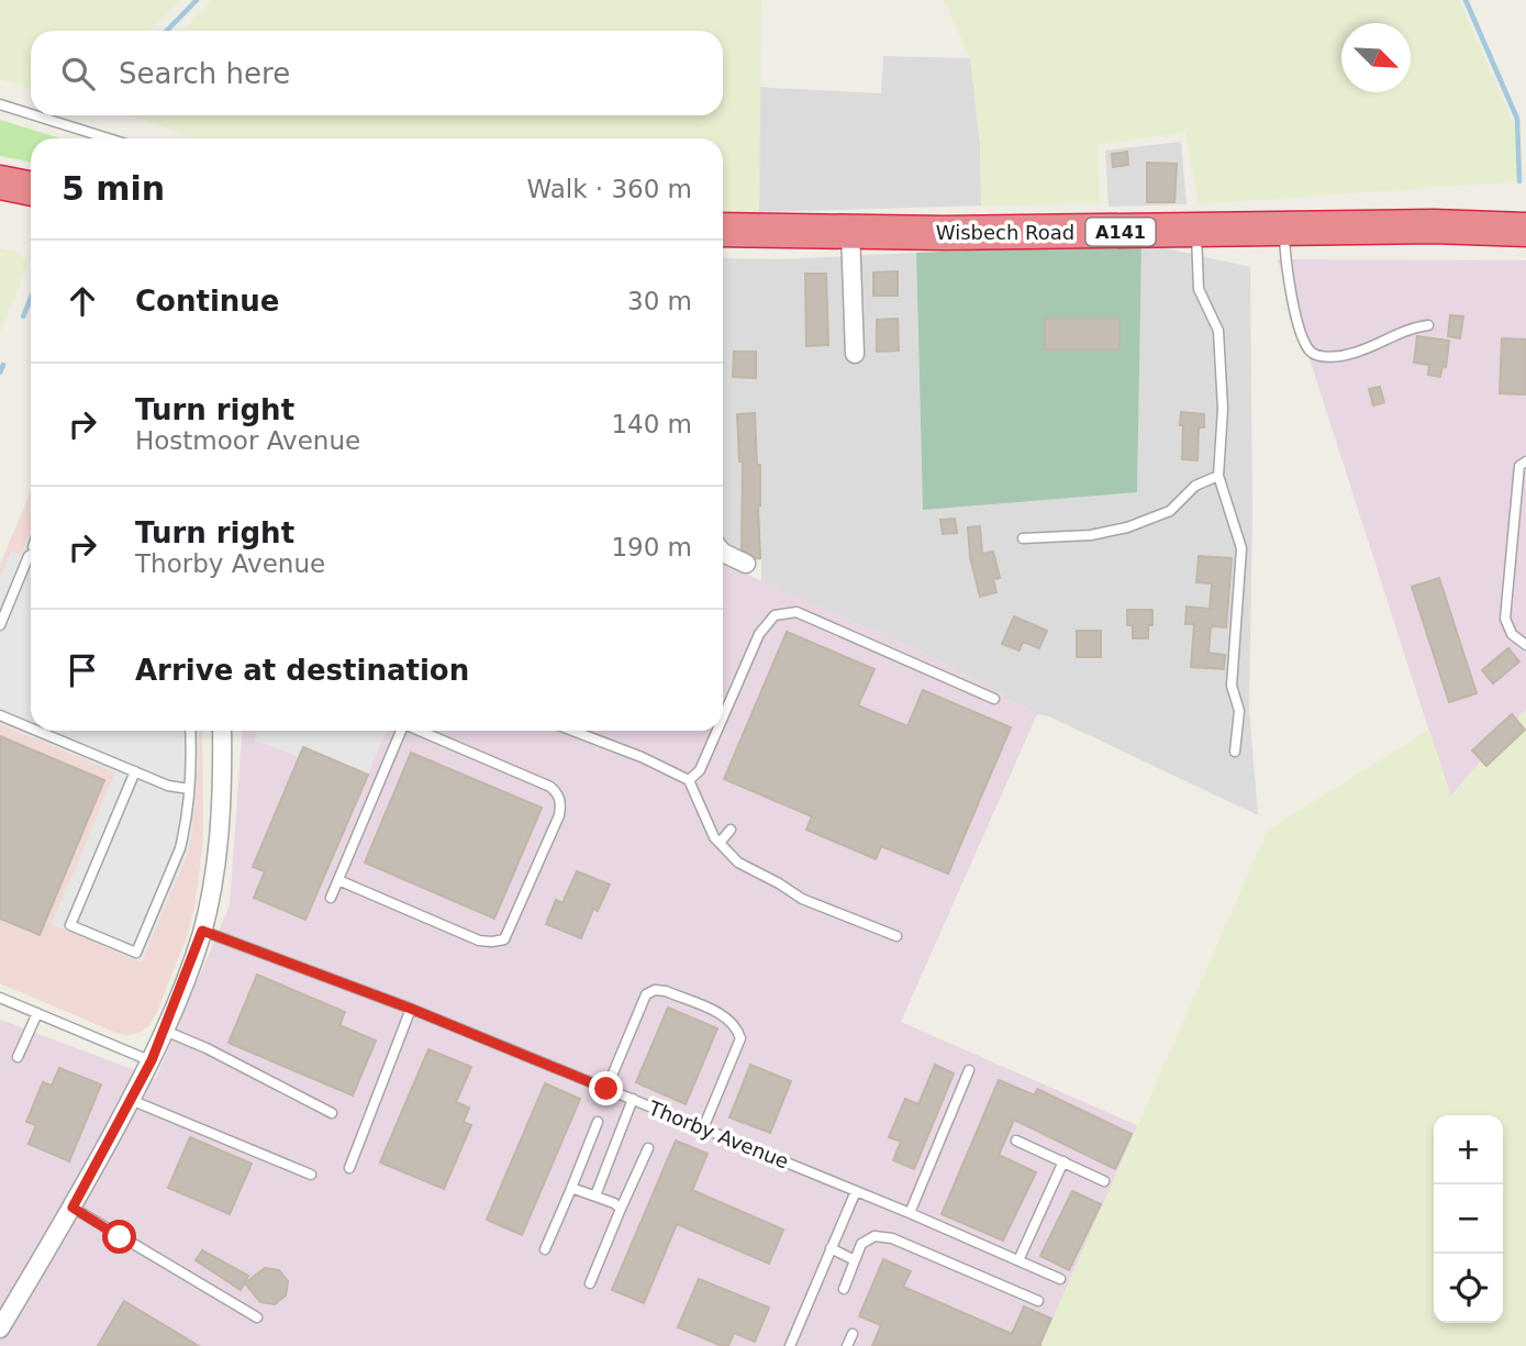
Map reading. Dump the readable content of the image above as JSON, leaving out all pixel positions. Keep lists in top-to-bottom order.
{
  "streets": {
    "highway": ["A141", "Wisbech Road"],
    "lane": ["Thorby Avenue"]
  },
  "north": "bottom right",
  "page": {
    "search": "Search here",
    "heading": ["5 min", "Walk · 360 m"],
    "list": [
      ["Continue", "30 m"],
      ["Turn right", "Hostmoor Avenue", "140 m"],
      ["Turn right", "Thorby Avenue", "190 m"],
      "Arrive at destination"
    ],
    "map_buttons": ["+", "−"]
  }
}
